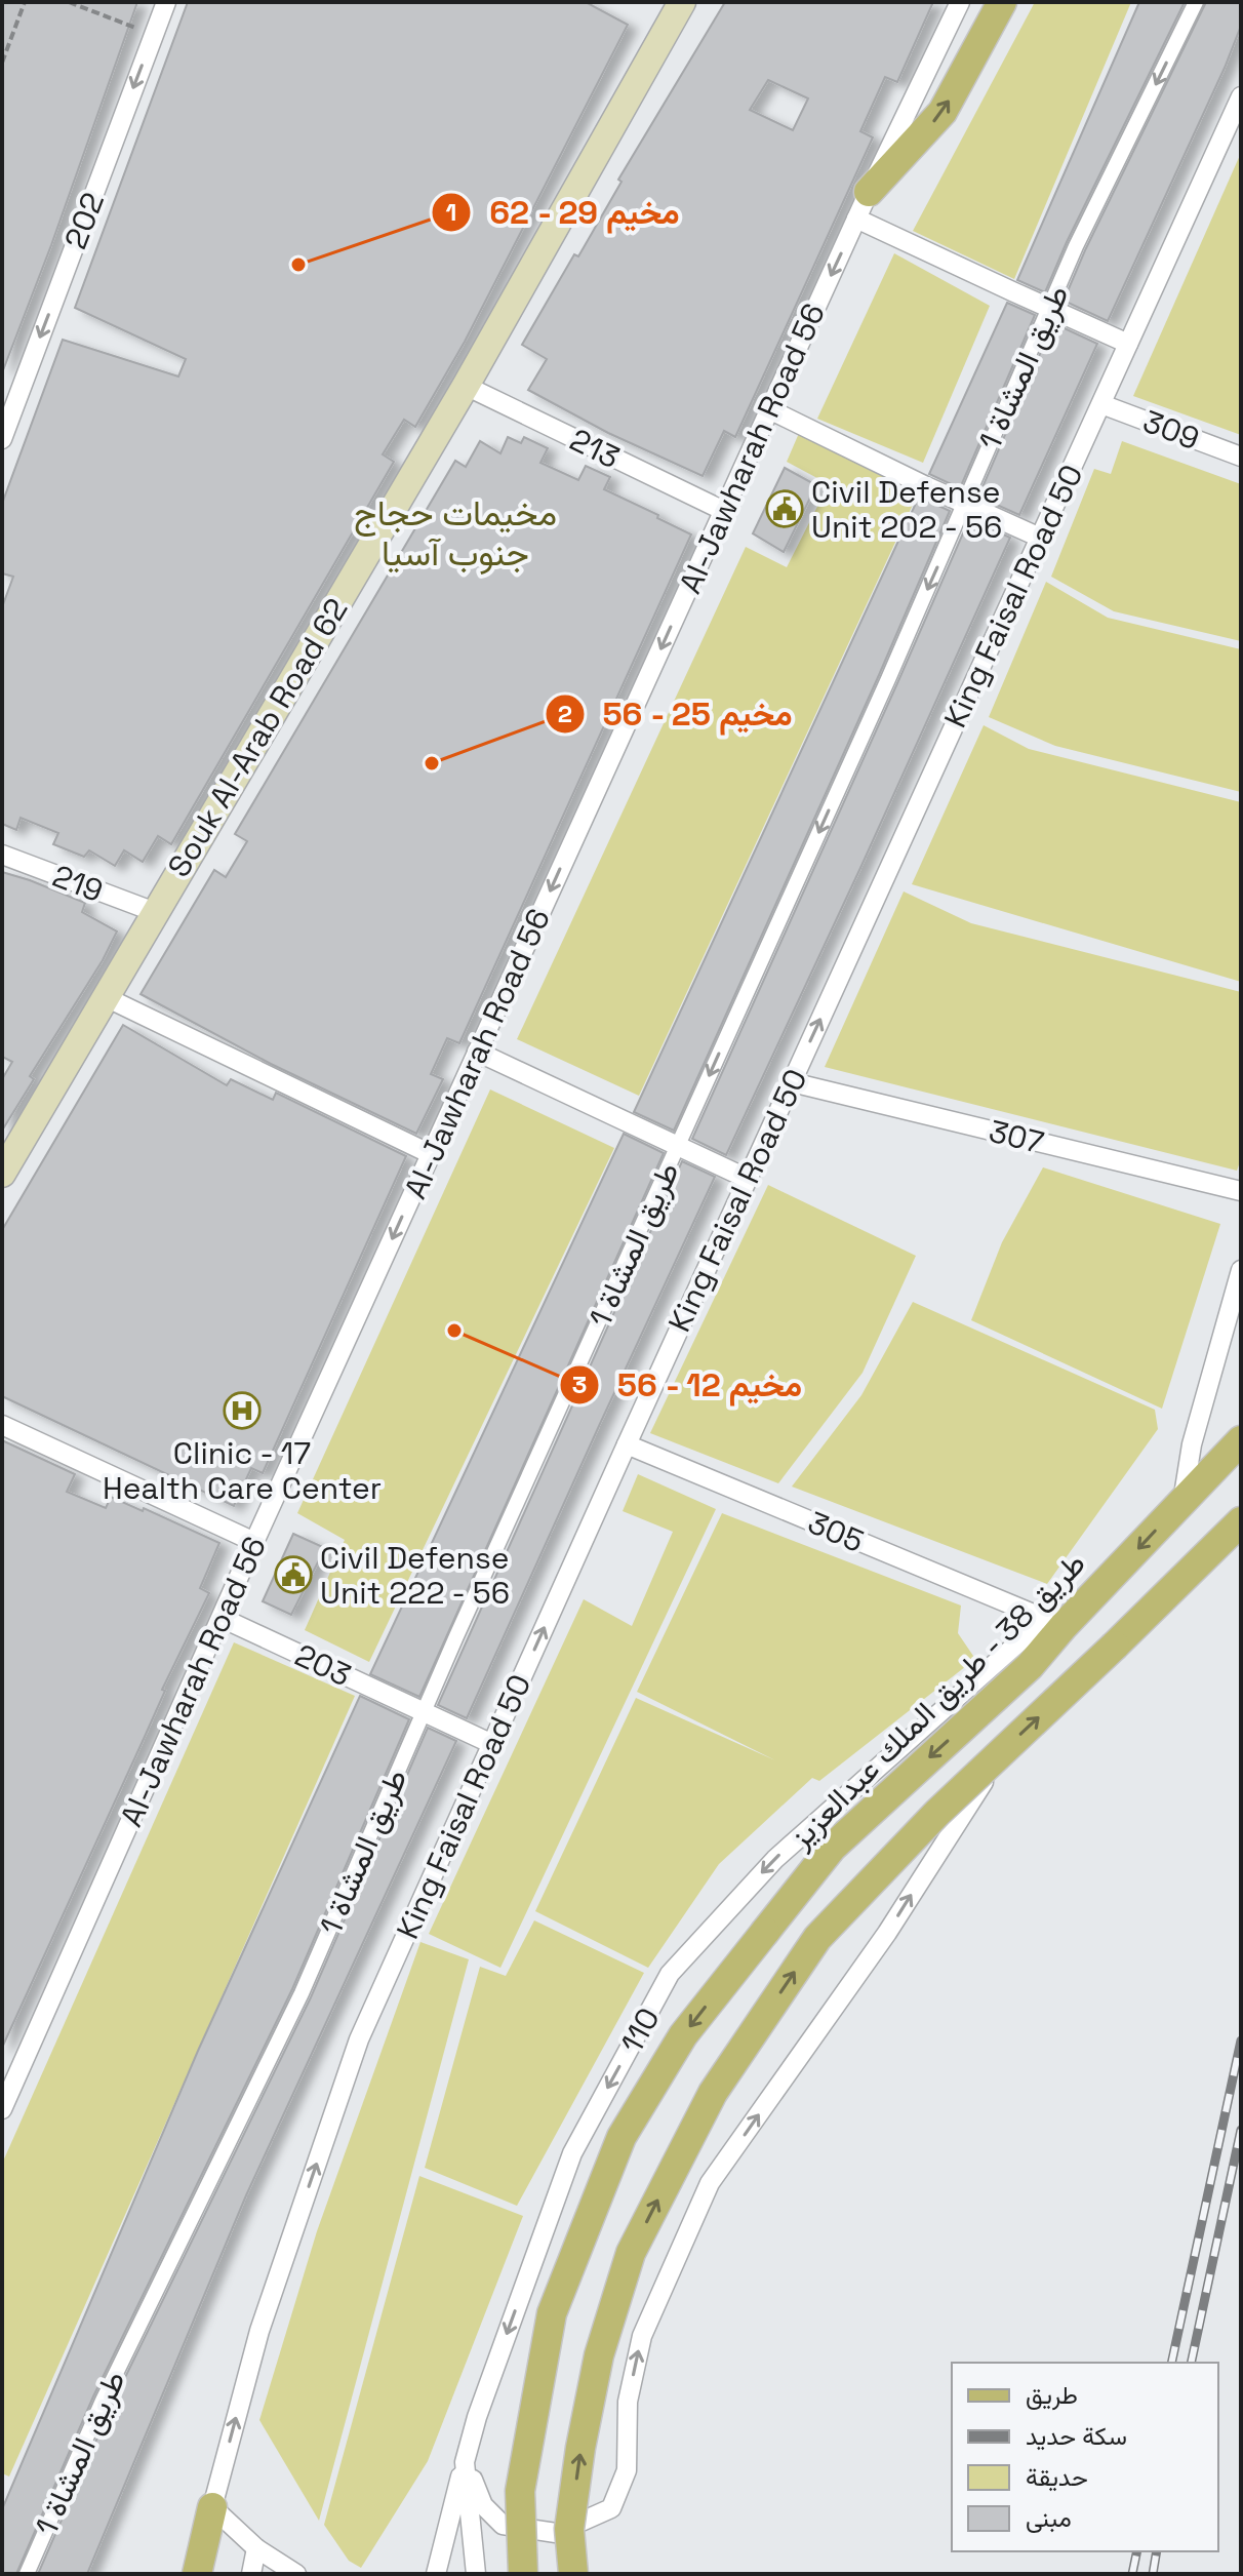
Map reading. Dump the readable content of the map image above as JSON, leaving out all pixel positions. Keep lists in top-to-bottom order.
{
  "streets": {
    "main road": ["Souk Al-Arab Road 62", "طريق 38 - طريق الملك عبدالعزيز"],
    "street": [
      "202",
      "طريق المشاة 1",
      "309",
      "213",
      "Al-Jawharah Road 56",
      "King Faisal Road 50",
      "219",
      "307",
      "305",
      "203",
      "110"
    ]
  },
  "crossings": [
    ["طريق المشاة 1", "203"],
    ["309", "King Faisal Road 50"],
    ["213", "Al-Jawharah Road 56"],
    ["213", "Souk Al-Arab Road 62"],
    ["Al-Jawharah Road 56", "203"],
    ["King Faisal Road 50", "307"],
    ["King Faisal Road 50", "305"],
    ["King Faisal Road 50", "203"],
    ["Souk Al-Arab Road 62", "219"],
    ["305", "طريق 38 - طريق الملك عبدالعزيز"],
    ["305", "110"],
    ["طريق 38 - طريق الملك عبدالعزيز", "110"]
  ],
  "one_way": [
    "202",
    "طريق المشاة 1",
    "Al-Jawharah Road 56",
    "King Faisal Road 50",
    "110"
  ],
  "districts": ["مخيمات حجاج جنوب آسيا"],
  "places": {
    "other": ["مخيم 29 - 62", "مخيم 25 - 56", "مخيم 12 - 56"],
    "public building": ["Civil Defense Unit 202 - 56", "Civil Defense Unit 222 - 56"],
    "hospital": ["Clinic - 17 Health Care Center"]
  },
  "legend": [
    "طريق",
    "سكة حديد",
    "حديقة",
    "مبنى"
  ]
}
